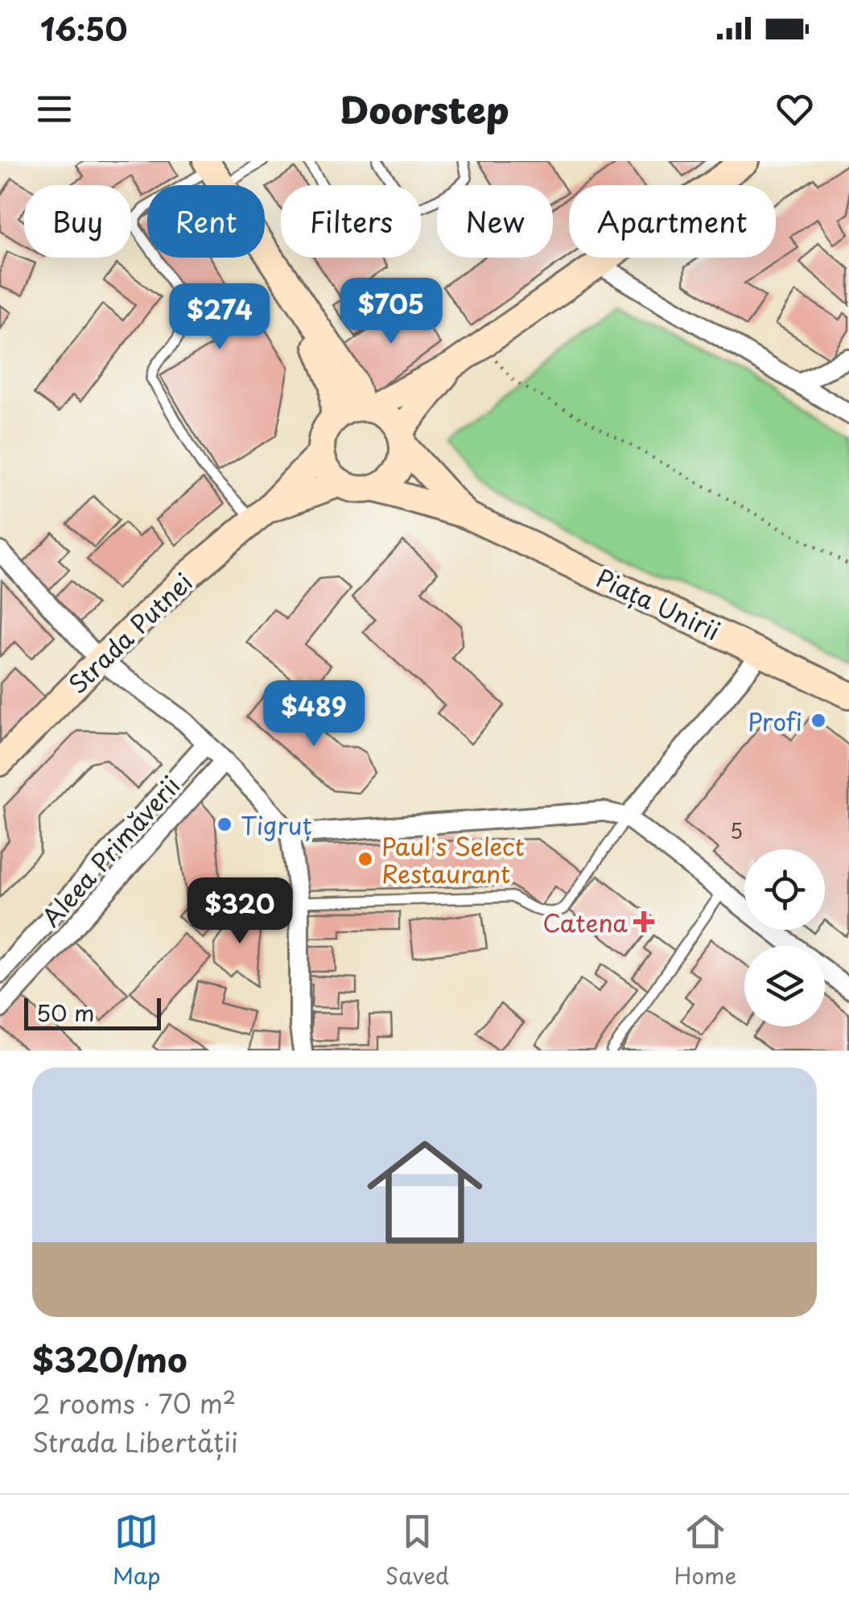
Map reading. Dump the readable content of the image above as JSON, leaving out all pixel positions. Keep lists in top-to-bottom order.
{
  "streets": {
    "main road": ["Piața Unirii", "Strada Putnei"],
    "street": ["Aleea Primăverii"]
  },
  "crossings": [
    ["Piața Unirii", "Strada Putnei"]
  ],
  "places": {
    "other": ["Profi", "Tigruț", "Paul's Select Restaurant"],
    "health": ["Catena"]
  },
  "house_numbers": ["5"],
  "scale_bar": "50 m",
  "page": {
    "status": "16:50",
    "header": "Doorstep",
    "chip": [
      "Buy",
      "Rent",
      "Filters",
      "New",
      "Apartment"
    ],
    "price": [
      "$705",
      "$274",
      "$489",
      "$320"
    ],
    "scale": "50 m",
    "list": [
      {
        "name": "$320/mo",
        "note": "2 rooms · 70 m² · Strada Libertății"
      }
    ],
    "tabs": ["Map", "Saved", "Home"]
  }
}
